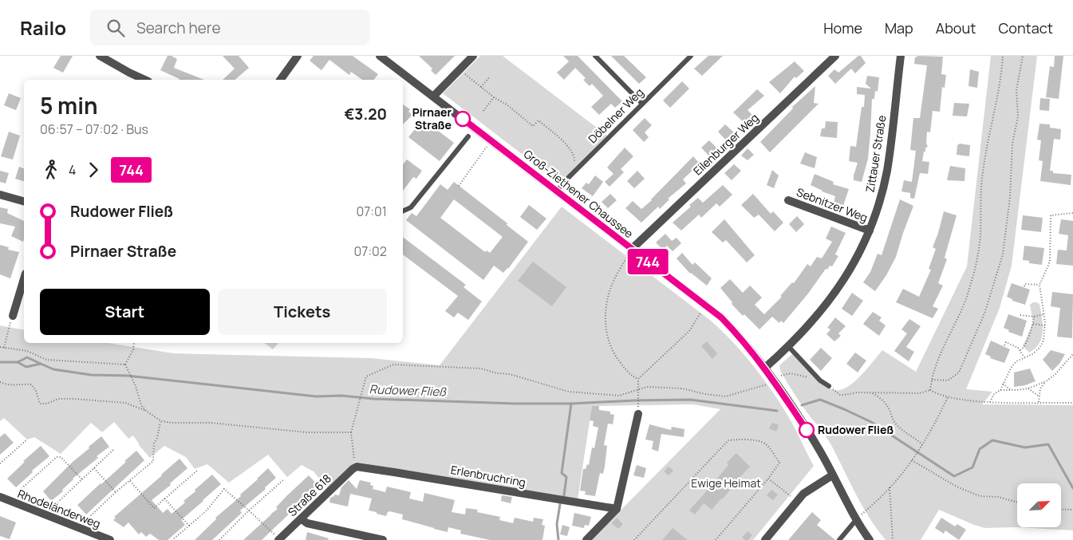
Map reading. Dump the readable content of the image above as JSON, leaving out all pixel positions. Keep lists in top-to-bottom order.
{
  "streets": {
    "street": [
      "Eilenburger Weg",
      "Zittauer Straße",
      "Groß-Ziethener Chaussee",
      "Sebnitzer Weg",
      "Erlenbruchring",
      "Straße 618",
      "Rhodeländerweg"
    ],
    "lane": ["Döbelner Weg"]
  },
  "crossings": [
    ["Döbelner Weg", "Groß-Ziethener Chaussee"],
    ["Eilenburger Weg", "Groß-Ziethener Chaussee"],
    ["Zittauer Straße", "Groß-Ziethener Chaussee"],
    ["Zittauer Straße", "Sebnitzer Weg"],
    ["Erlenbruchring", "Straße 618"]
  ],
  "water": ["Rudower Fließ"],
  "parks": ["Ewige Heimat"],
  "places": ["Pirnaer Straße", "Rudower Fließ"],
  "lines": ["bus line 744"],
  "north": "top right",
  "page": {
    "header": "Railo",
    "search": "Search here",
    "nav": [
      "Home",
      "Map",
      "About",
      "Contact"
    ],
    "on_map": "744",
    "heading": ["5 min", "06:57 – 07:02 · Bus", "€3.20"],
    "legs": ["4", "744"],
    "list": [
      {
        "name": "Rudower Fließ",
        "value": "07:01"
      },
      {
        "name": "Pirnaer Straße",
        "value": "07:02"
      }
    ],
    "buttons": ["Start", "Tickets"]
  }
}
